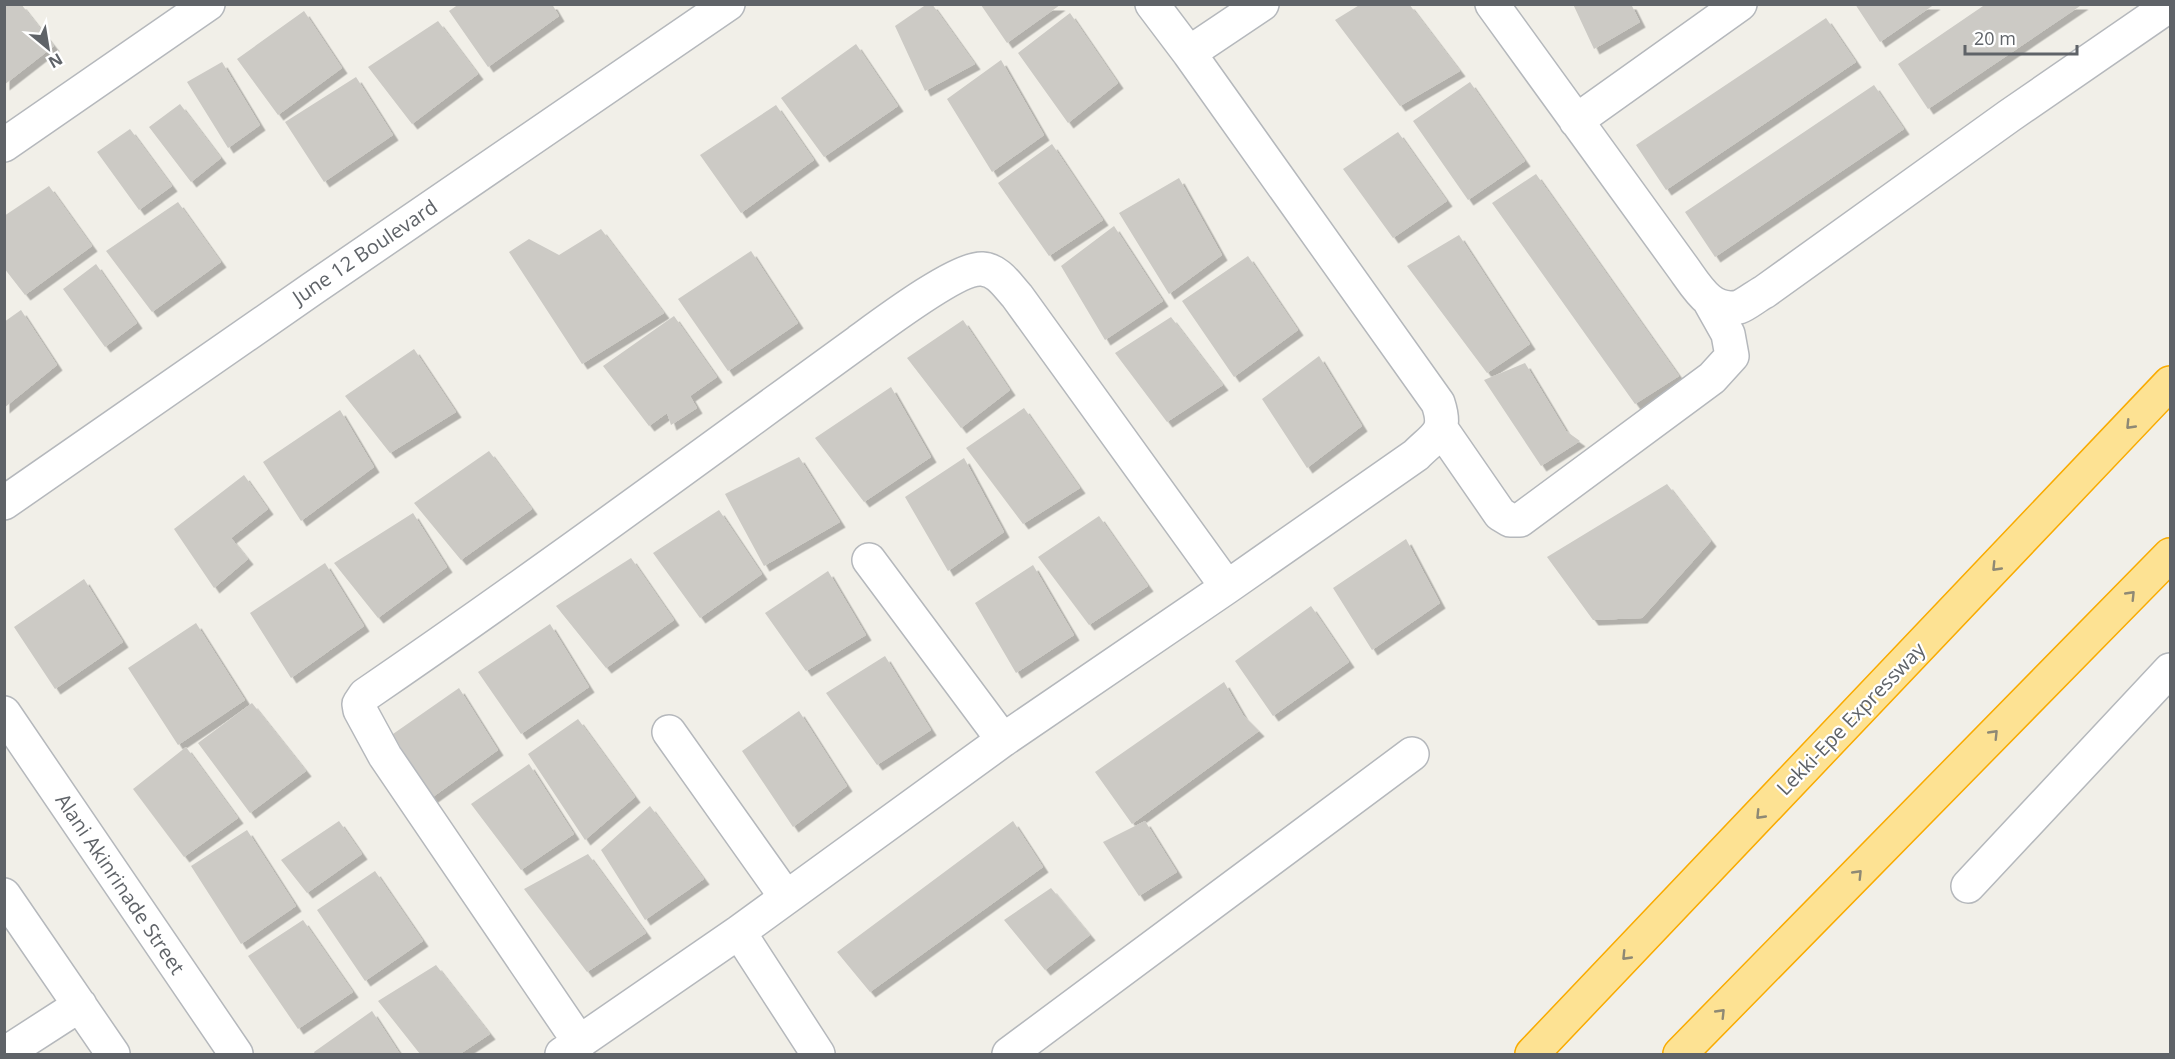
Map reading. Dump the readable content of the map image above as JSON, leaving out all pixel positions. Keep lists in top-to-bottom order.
{
  "streets": {
    "highway": ["Lekki-Epe Expressway"],
    "street": ["June 12 Boulevard", "Alani Akinrinade Street"]
  },
  "scale_bar": "20 m",
  "north": "bottom right"
}
